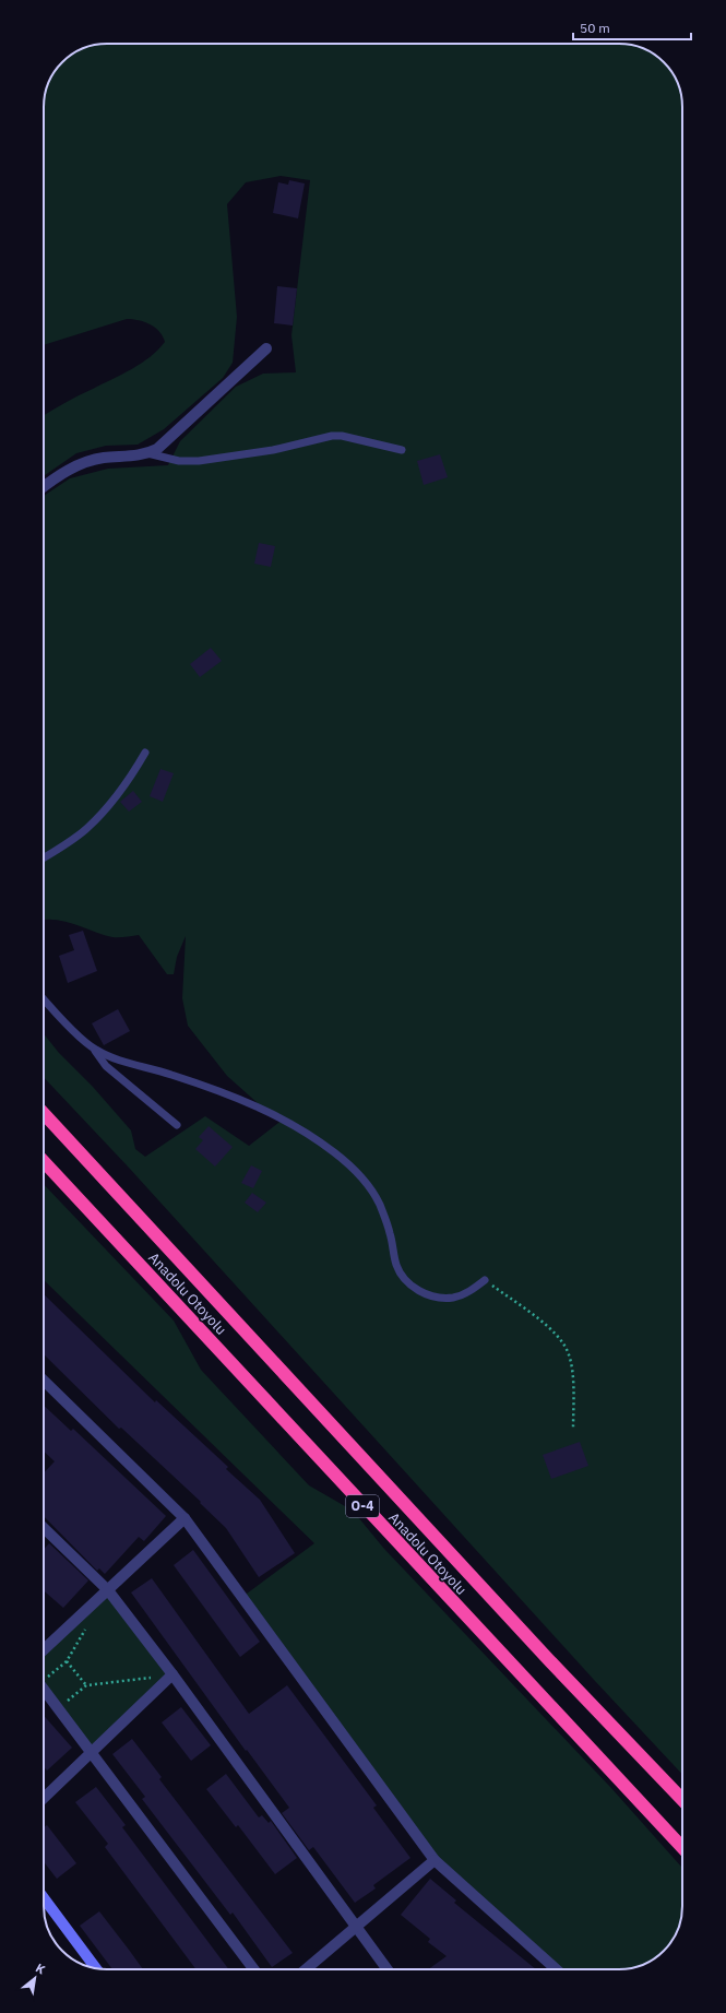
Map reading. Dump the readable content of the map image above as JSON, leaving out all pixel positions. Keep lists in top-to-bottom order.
{
  "streets": {
    "highway": ["Anadolu Otoyolu", "O-4"]
  },
  "scale_bar": "50 m",
  "north": "top right"
}
